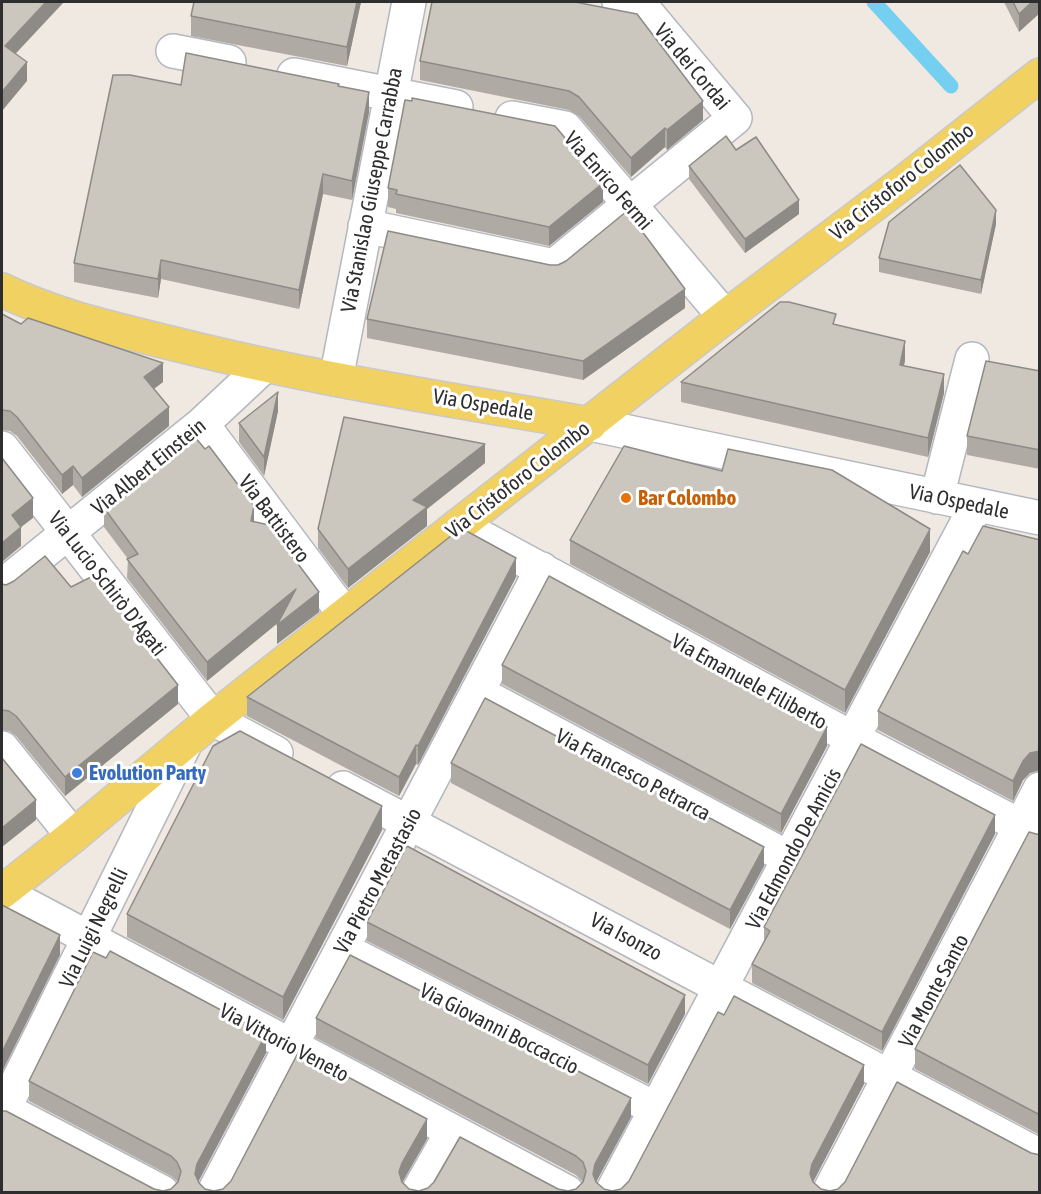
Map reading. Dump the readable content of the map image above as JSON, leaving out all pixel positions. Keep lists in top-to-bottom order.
{
  "streets": {
    "main road": ["Via Cristoforo Colombo", "Via Ospedale"],
    "street": [
      "Via dei Cordai",
      "Via Enrico Fermi",
      "Via Stanislao Giuseppe Carrabba",
      "Via Albert Einstein",
      "Via Battistero",
      "Via Lucio Schirò D'Agati",
      "Via Emanuele Filiberto",
      "Via Francesco Petrarca",
      "Via Edmondo De Amicis",
      "Via Pietro Metastasio",
      "Via Luigi Negrelli",
      "Via Isonzo",
      "Via Monte Santo",
      "Via Giovanni Boccaccio",
      "Via Vittorio Veneto"
    ]
  },
  "crossings": [
    ["Via dei Cordai", "Via Enrico Fermi"],
    ["Via Enrico Fermi", "Via Cristoforo Colombo"],
    ["Via Enrico Fermi", "Via Stanislao Giuseppe Carrabba"],
    ["Via Cristoforo Colombo", "Via Ospedale"],
    ["Via Cristoforo Colombo", "Via Battistero"],
    ["Via Cristoforo Colombo", "Via Lucio Schirò D'Agati"],
    ["Via Cristoforo Colombo", "Via Emanuele Filiberto"],
    ["Via Cristoforo Colombo", "Via Luigi Negrelli"],
    ["Via Cristoforo Colombo", "Via Isonzo"],
    ["Via Cristoforo Colombo", "Via Vittorio Veneto"],
    ["Via Stanislao Giuseppe Carrabba", "Via Ospedale"],
    ["Via Ospedale", "Via Albert Einstein"],
    ["Via Ospedale", "Via Edmondo De Amicis"],
    ["Via Albert Einstein", "Via Battistero"],
    ["Via Albert Einstein", "Via Lucio Schirò D'Agati"],
    ["Via Lucio Schirò D'Agati", "Via Isonzo"],
    ["Via Emanuele Filiberto", "Via Edmondo De Amicis"],
    ["Via Emanuele Filiberto", "Via Pietro Metastasio"],
    ["Via Emanuele Filiberto", "Via Monte Santo"],
    ["Via Francesco Petrarca", "Via Edmondo De Amicis"],
    ["Via Francesco Petrarca", "Via Pietro Metastasio"],
    ["Via Edmondo De Amicis", "Via Isonzo"],
    ["Via Edmondo De Amicis", "Via Giovanni Boccaccio"],
    ["Via Pietro Metastasio", "Via Isonzo"],
    ["Via Pietro Metastasio", "Via Giovanni Boccaccio"],
    ["Via Pietro Metastasio", "Via Vittorio Veneto"],
    ["Via Luigi Negrelli", "Via Vittorio Veneto"],
    ["Via Isonzo", "Via Monte Santo"]
  ],
  "places": ["Bar Colombo", "Evolution Party"]
}
